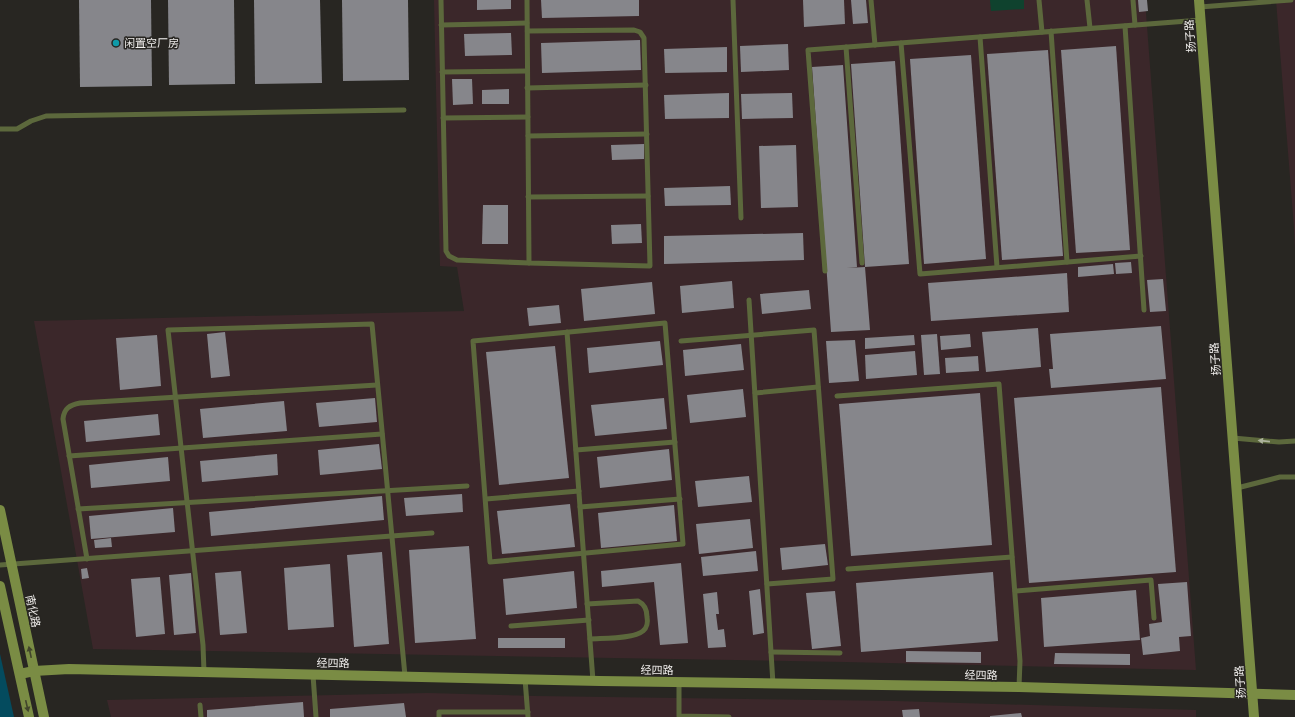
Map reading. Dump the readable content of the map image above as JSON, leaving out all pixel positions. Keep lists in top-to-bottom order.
{
  "streets": {
    "street": ["扬子路", "南化路", "经四路"]
  },
  "crossings": [
    ["扬子路", "经四路"],
    ["南化路", "经四路"]
  ],
  "places": ["闲置空厂房"]
}
